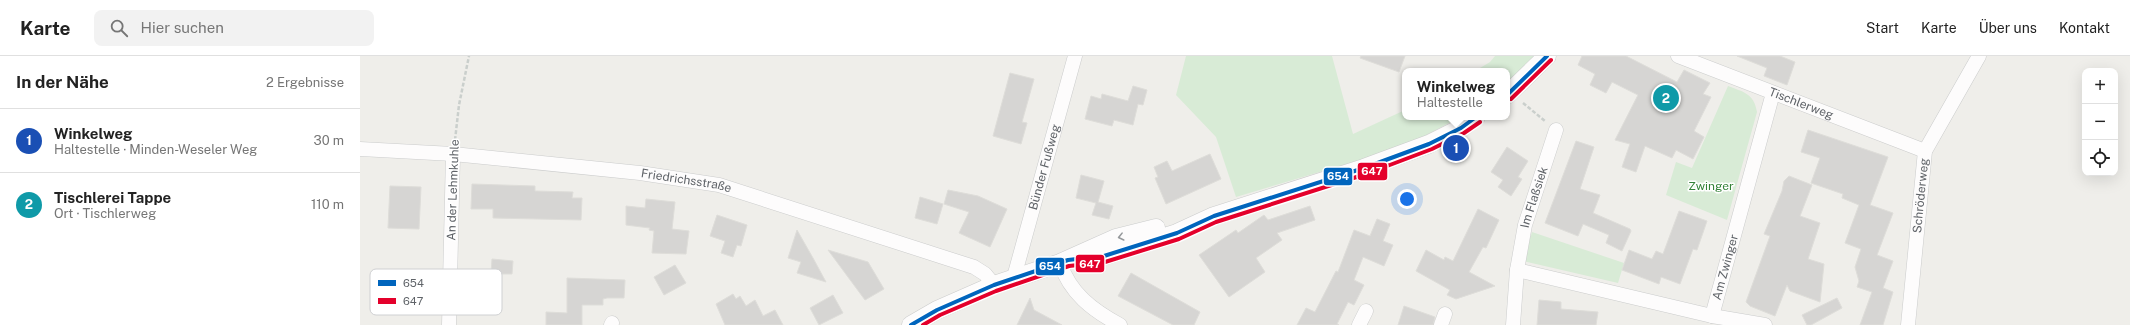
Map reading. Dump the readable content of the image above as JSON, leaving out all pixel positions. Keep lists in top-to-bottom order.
{
  "streets": {
    "street": [
      "Tischlerweg",
      "Bünder Fußweg",
      "Friedrichsstraße",
      "An der Lehmkuhle",
      "Schröderweg",
      "Im Flaßsiek",
      "Am Zwinger"
    ]
  },
  "crossings": [
    ["Tischlerweg", "Schröderweg"],
    ["Tischlerweg", "Am Zwinger"],
    ["Friedrichsstraße", "An der Lehmkuhle"],
    ["Im Flaßsiek", "Am Zwinger"]
  ],
  "parks": ["Zwinger"],
  "lines": ["transit line 654", "transit line 647"],
  "legend": ["654", "647"],
  "page": {
    "header": "Karte",
    "search": "Hier suchen",
    "nav": [
      "Start",
      "Karte",
      "Über uns",
      "Kontakt"
    ],
    "heading": ["In der Nähe", "2 Ergebnisse"],
    "map_buttons": ["+", "−"],
    "popup": ["Winkelweg", "Haltestelle"],
    "pins": ["2", "1"],
    "list": [
      {
        "mark": "1",
        "name": "Winkelweg",
        "note": "Haltestelle · Minden-Weseler Weg",
        "value": "30 m"
      },
      {
        "mark": "2",
        "name": "Tischlerei Tappe",
        "note": "Ort · Tischlerweg",
        "value": "110 m"
      }
    ]
  }
}
